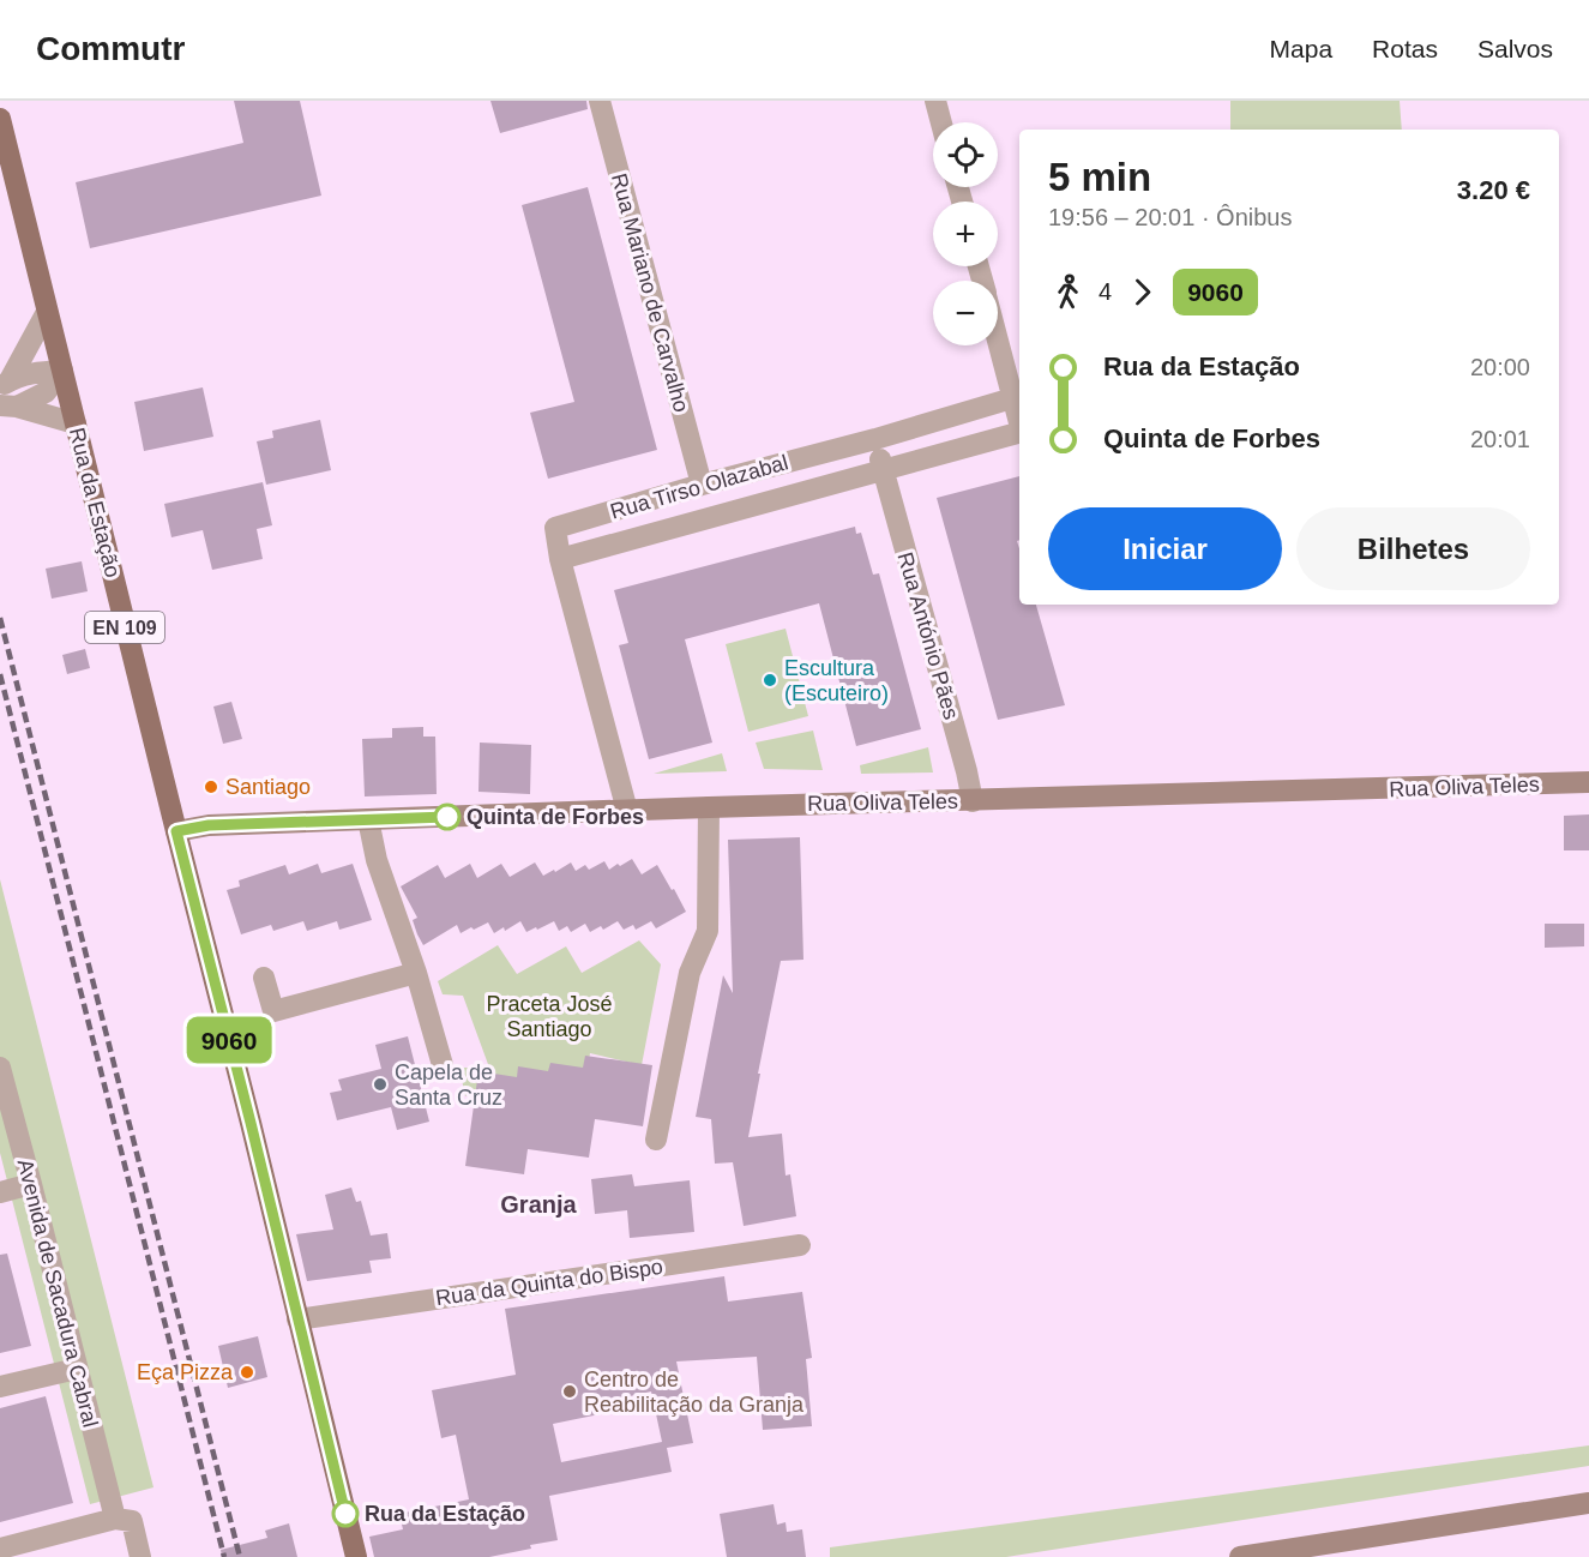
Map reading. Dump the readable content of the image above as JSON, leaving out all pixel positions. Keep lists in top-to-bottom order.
{
  "streets": {
    "main road": ["Rua da Estação", "EN 109", "Rua Oliva Teles"],
    "street": [
      "Rua Mariano de Carvalho",
      "Rua Tirso Olazabal",
      "Rua António Pães",
      "Rua da Quinta do Bispo",
      "Avenida de Sacadura Cabral"
    ]
  },
  "crossings": [
    ["Rua Mariano de Carvalho", "Rua Tirso Olazabal"],
    ["Rua Tirso Olazabal", "Rua António Pães"],
    ["Rua Tirso Olazabal", "Rua Oliva Teles"],
    ["Rua da Estação", "EN 109"],
    ["Rua da Estação", "Rua Oliva Teles"],
    ["Rua da Estação", "Rua da Quinta do Bispo"],
    ["Rua António Pães", "Rua Oliva Teles"]
  ],
  "districts": ["Granja"],
  "parks": ["Praceta José Santiago"],
  "places": [
    "Escultura (Escuteiro)",
    "Santiago",
    "Quinta de Forbes",
    "Capela de Santa Cruz",
    "Eça Pizza",
    "Centro de Reabilitação da Granja",
    "Rua da Estação"
  ],
  "lines": ["bus line 9060"],
  "page": {
    "header": "Commutr",
    "nav": ["Mapa", "Rotas", "Salvos"],
    "on_map": "9060",
    "map_buttons": ["+", "−"],
    "heading": ["5 min", "19:56 – 20:01 · Ônibus", "3.20 €"],
    "legs": ["4", "9060"],
    "list": [
      {
        "name": "Rua da Estação",
        "value": "20:00"
      },
      {
        "name": "Quinta de Forbes",
        "value": "20:01"
      }
    ],
    "buttons": ["Iniciar", "Bilhetes"]
  }
}
